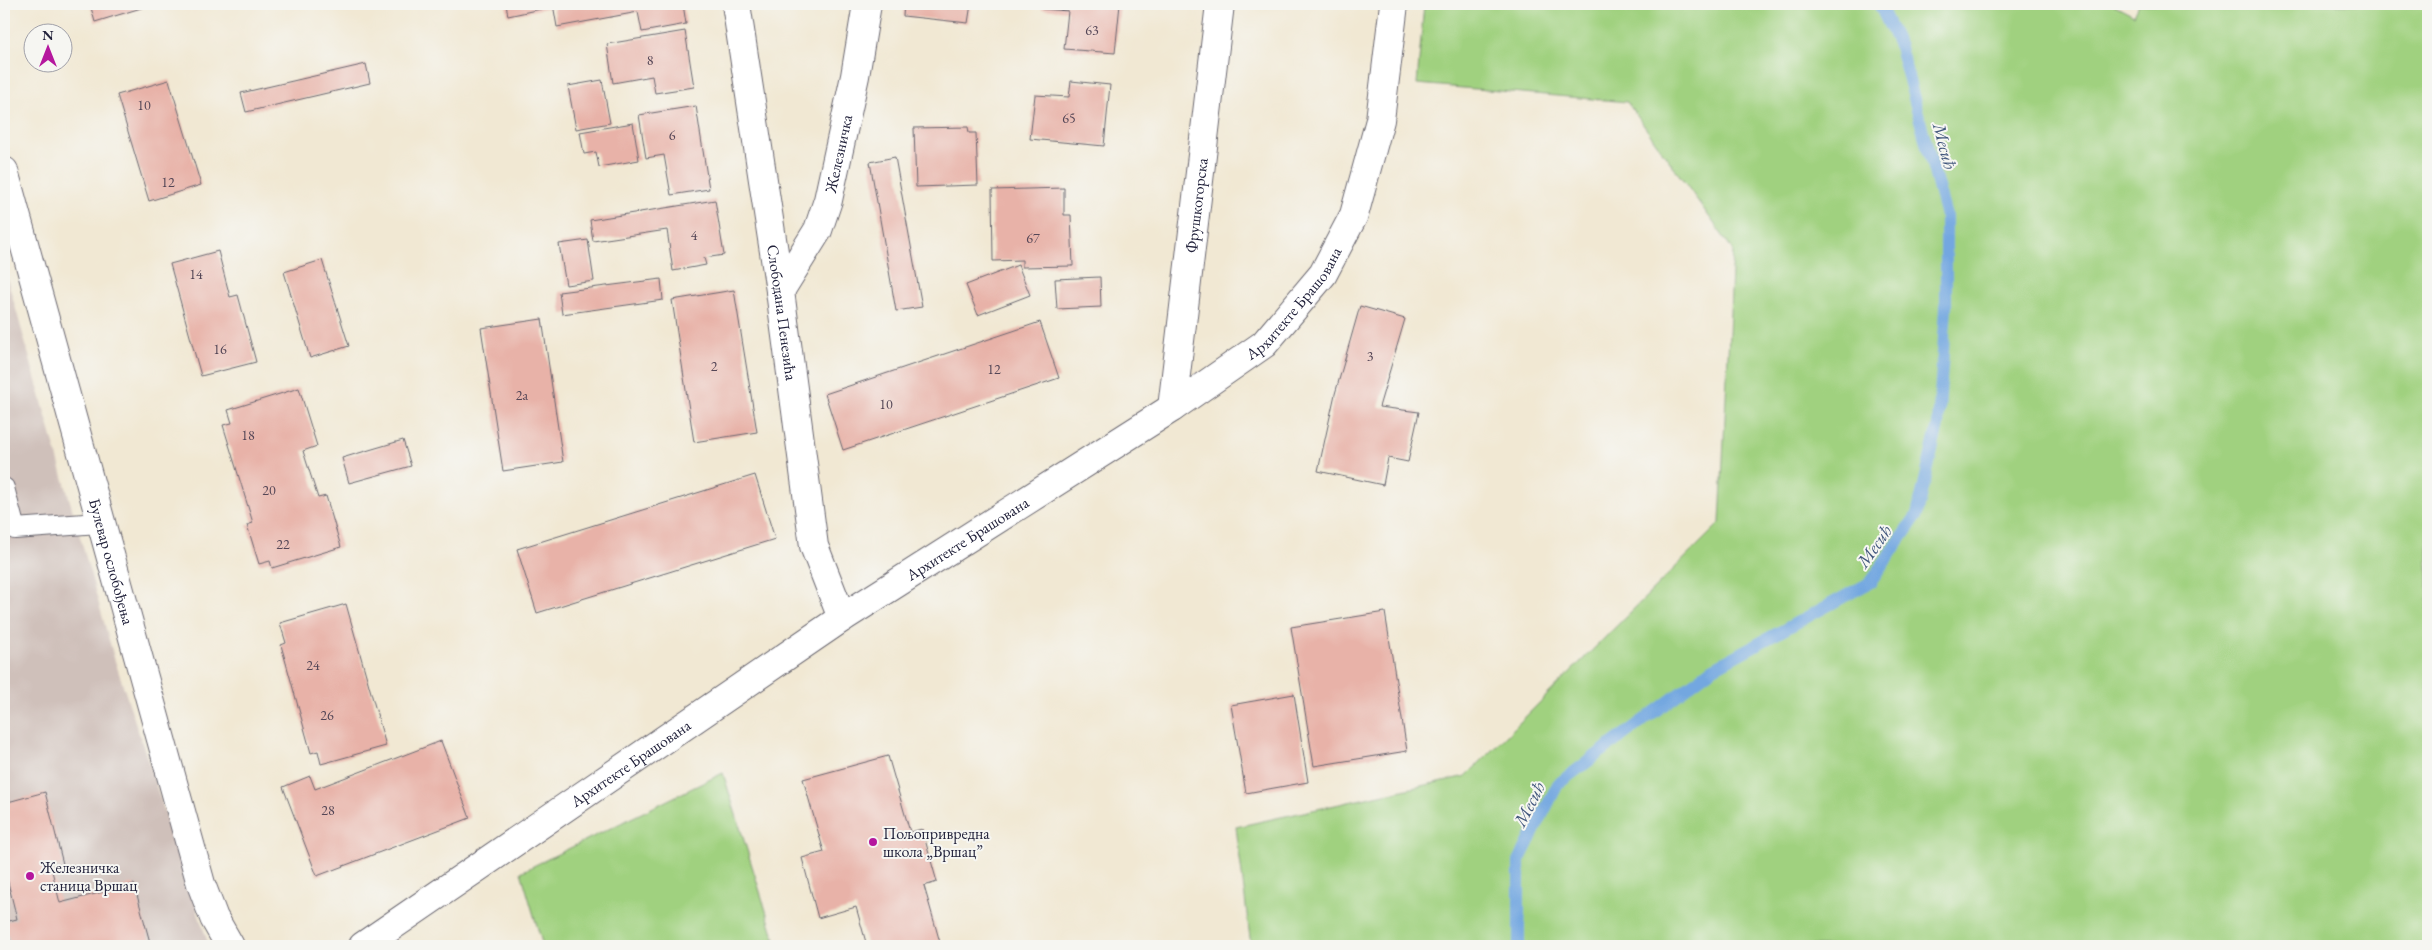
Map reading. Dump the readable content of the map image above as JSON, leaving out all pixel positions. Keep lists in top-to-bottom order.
{
  "streets": {
    "street": [
      "Железничка",
      "Фрушкогорска",
      "Архитекте Брашована",
      "Слободана Пенезића",
      "Булевар ослобођења"
    ]
  },
  "crossings": [
    ["Железничка", "Слободана Пенезића"],
    ["Фрушкогорска", "Архитекте Брашована"],
    ["Архитекте Брашована", "Слободана Пенезића"]
  ],
  "water": ["Месић"],
  "places": ["Пољопривредна школа „Вршац”", "Железничка станица Вршац"],
  "house_numbers": [
    "63",
    "8",
    "10",
    "65",
    "6",
    "12",
    "4",
    "67",
    "14",
    "16",
    "3",
    "2",
    "12",
    "2a",
    "10",
    "18",
    "20",
    "22",
    "24",
    "26",
    "28"
  ],
  "north": "top"
}
